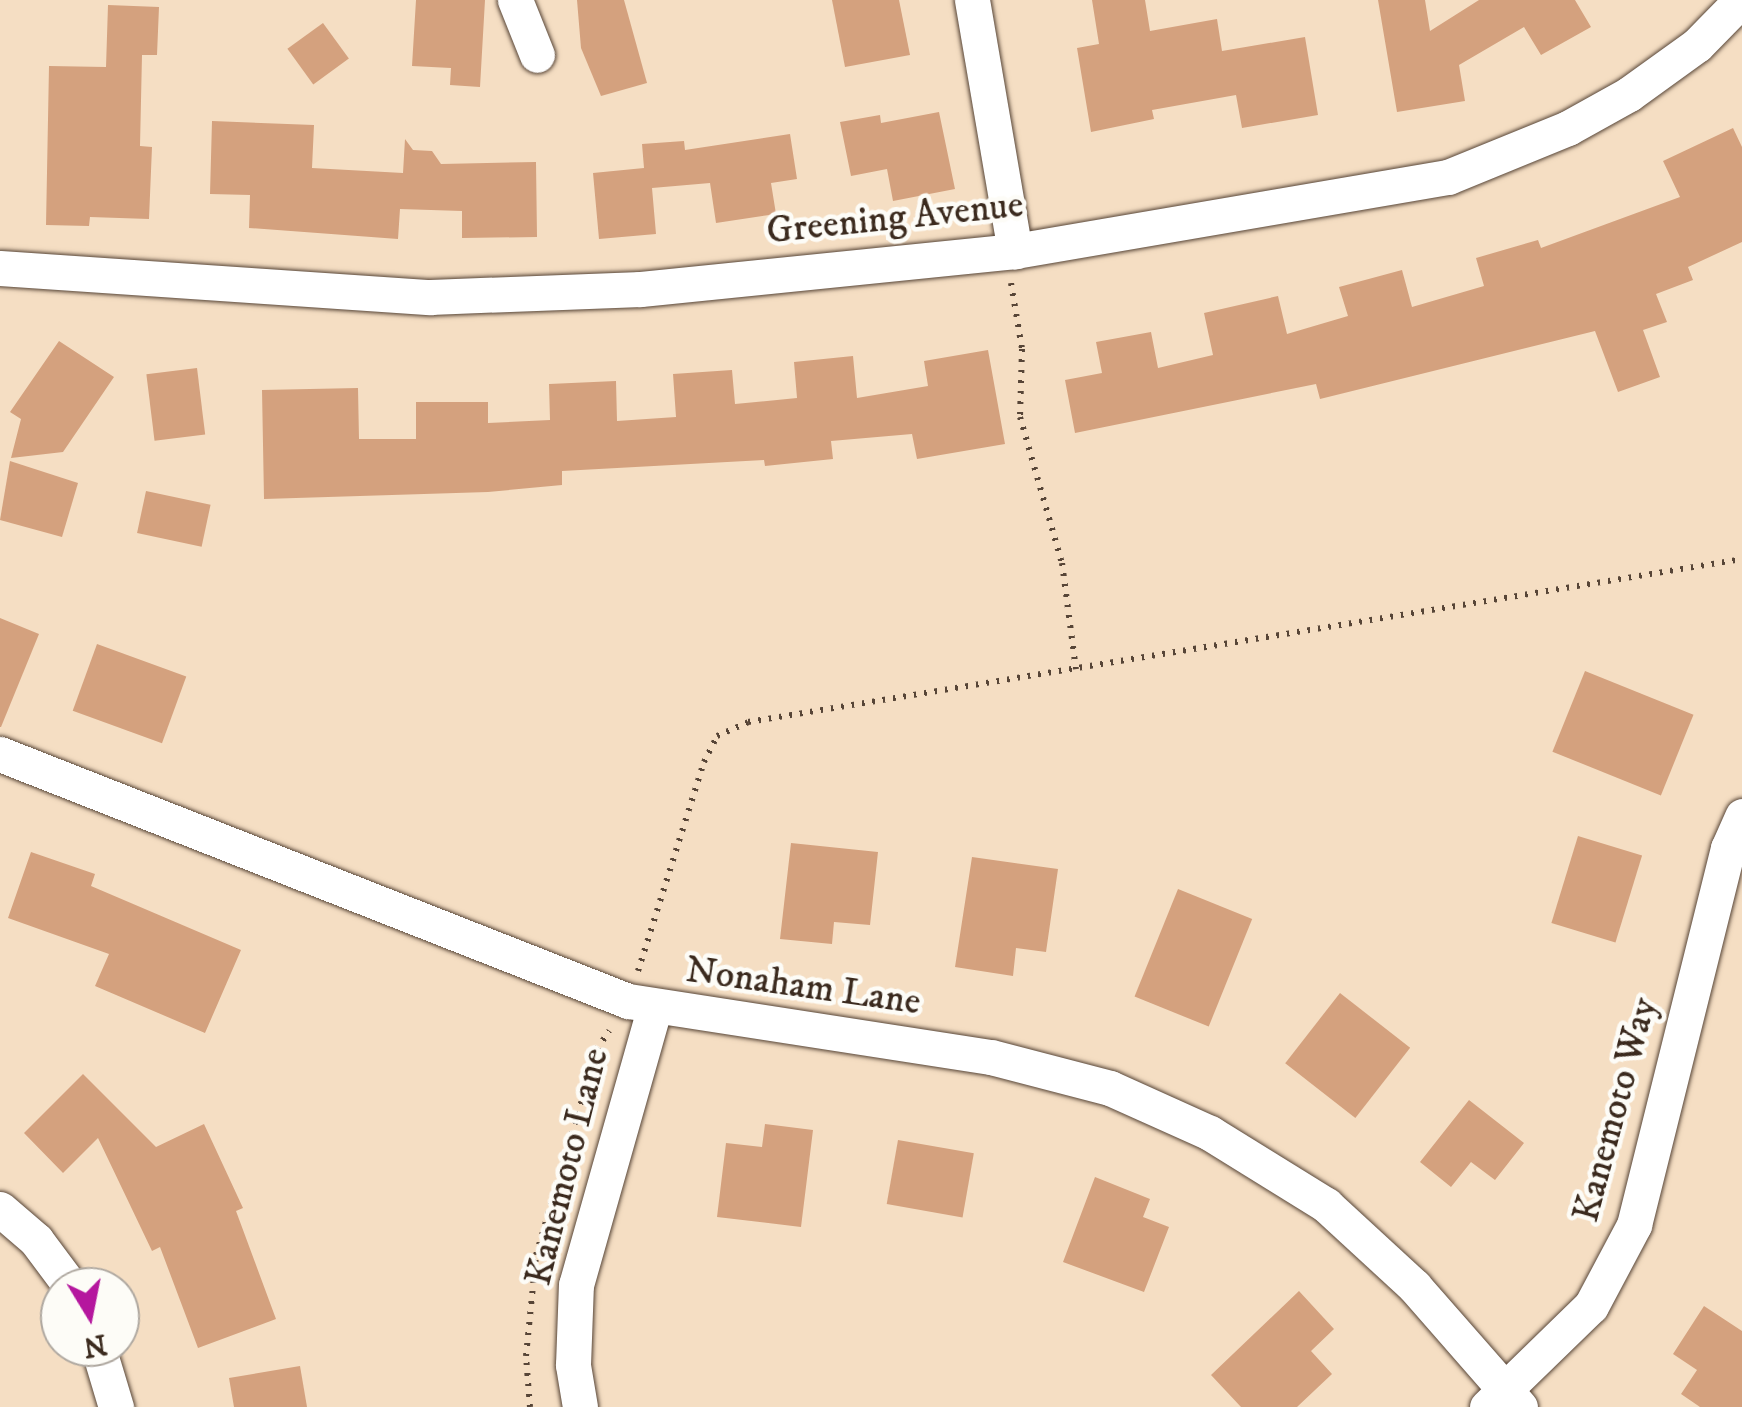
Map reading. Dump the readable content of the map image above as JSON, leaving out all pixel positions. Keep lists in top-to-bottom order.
{
  "streets": {
    "street": [
      "Greening Avenue",
      "Nonaham Lane",
      "Kanemoto Way",
      "Kanemoto Lane"
    ]
  },
  "crossings": [
    ["Nonaham Lane", "Kanemoto Way"],
    ["Nonaham Lane", "Kanemoto Lane"]
  ],
  "north": "bottom"
}
